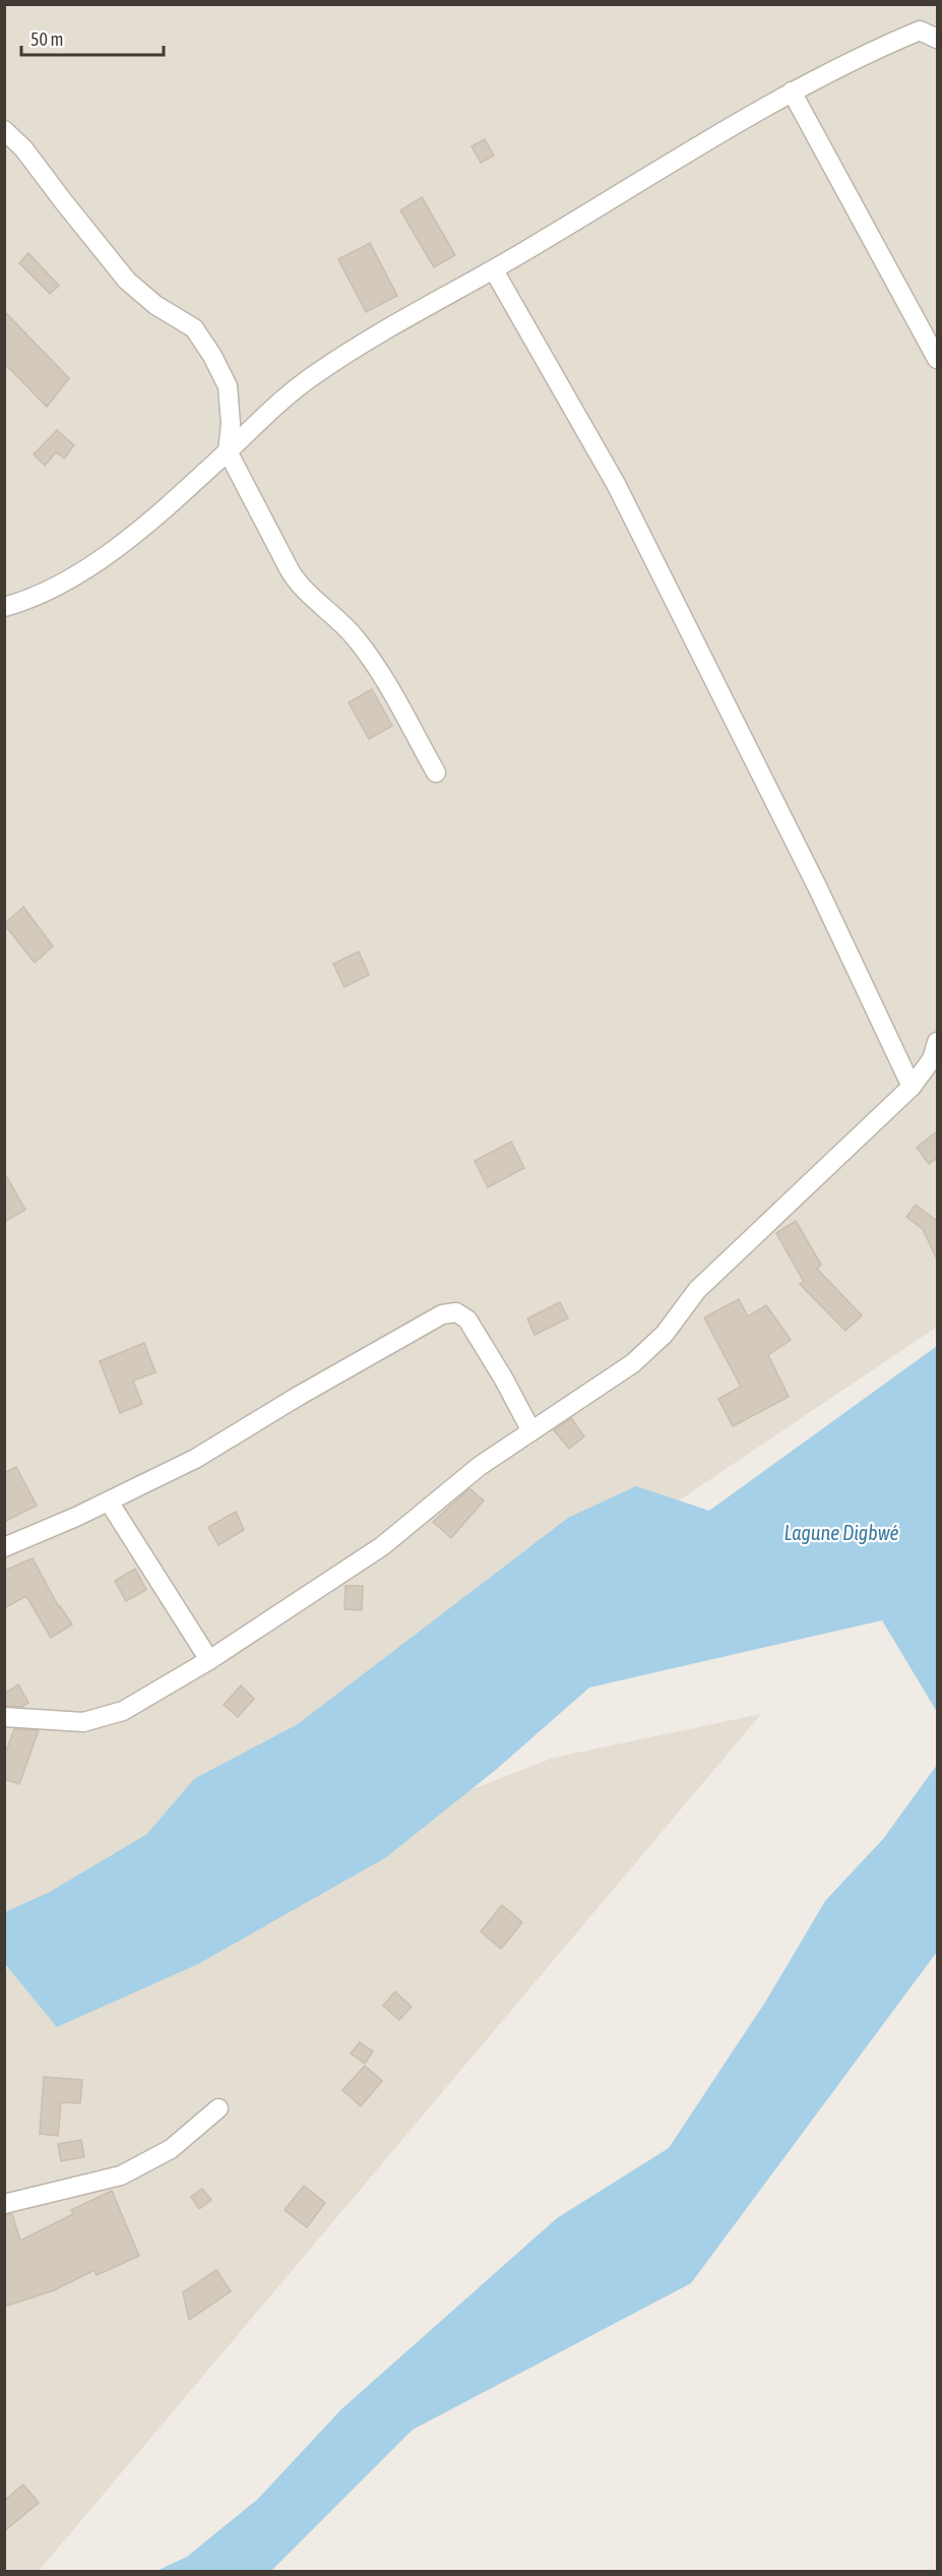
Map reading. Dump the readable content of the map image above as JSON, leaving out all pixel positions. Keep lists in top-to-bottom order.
{
  "water": ["Lagune Digbwé"],
  "scale_bar": "50 m"
}
